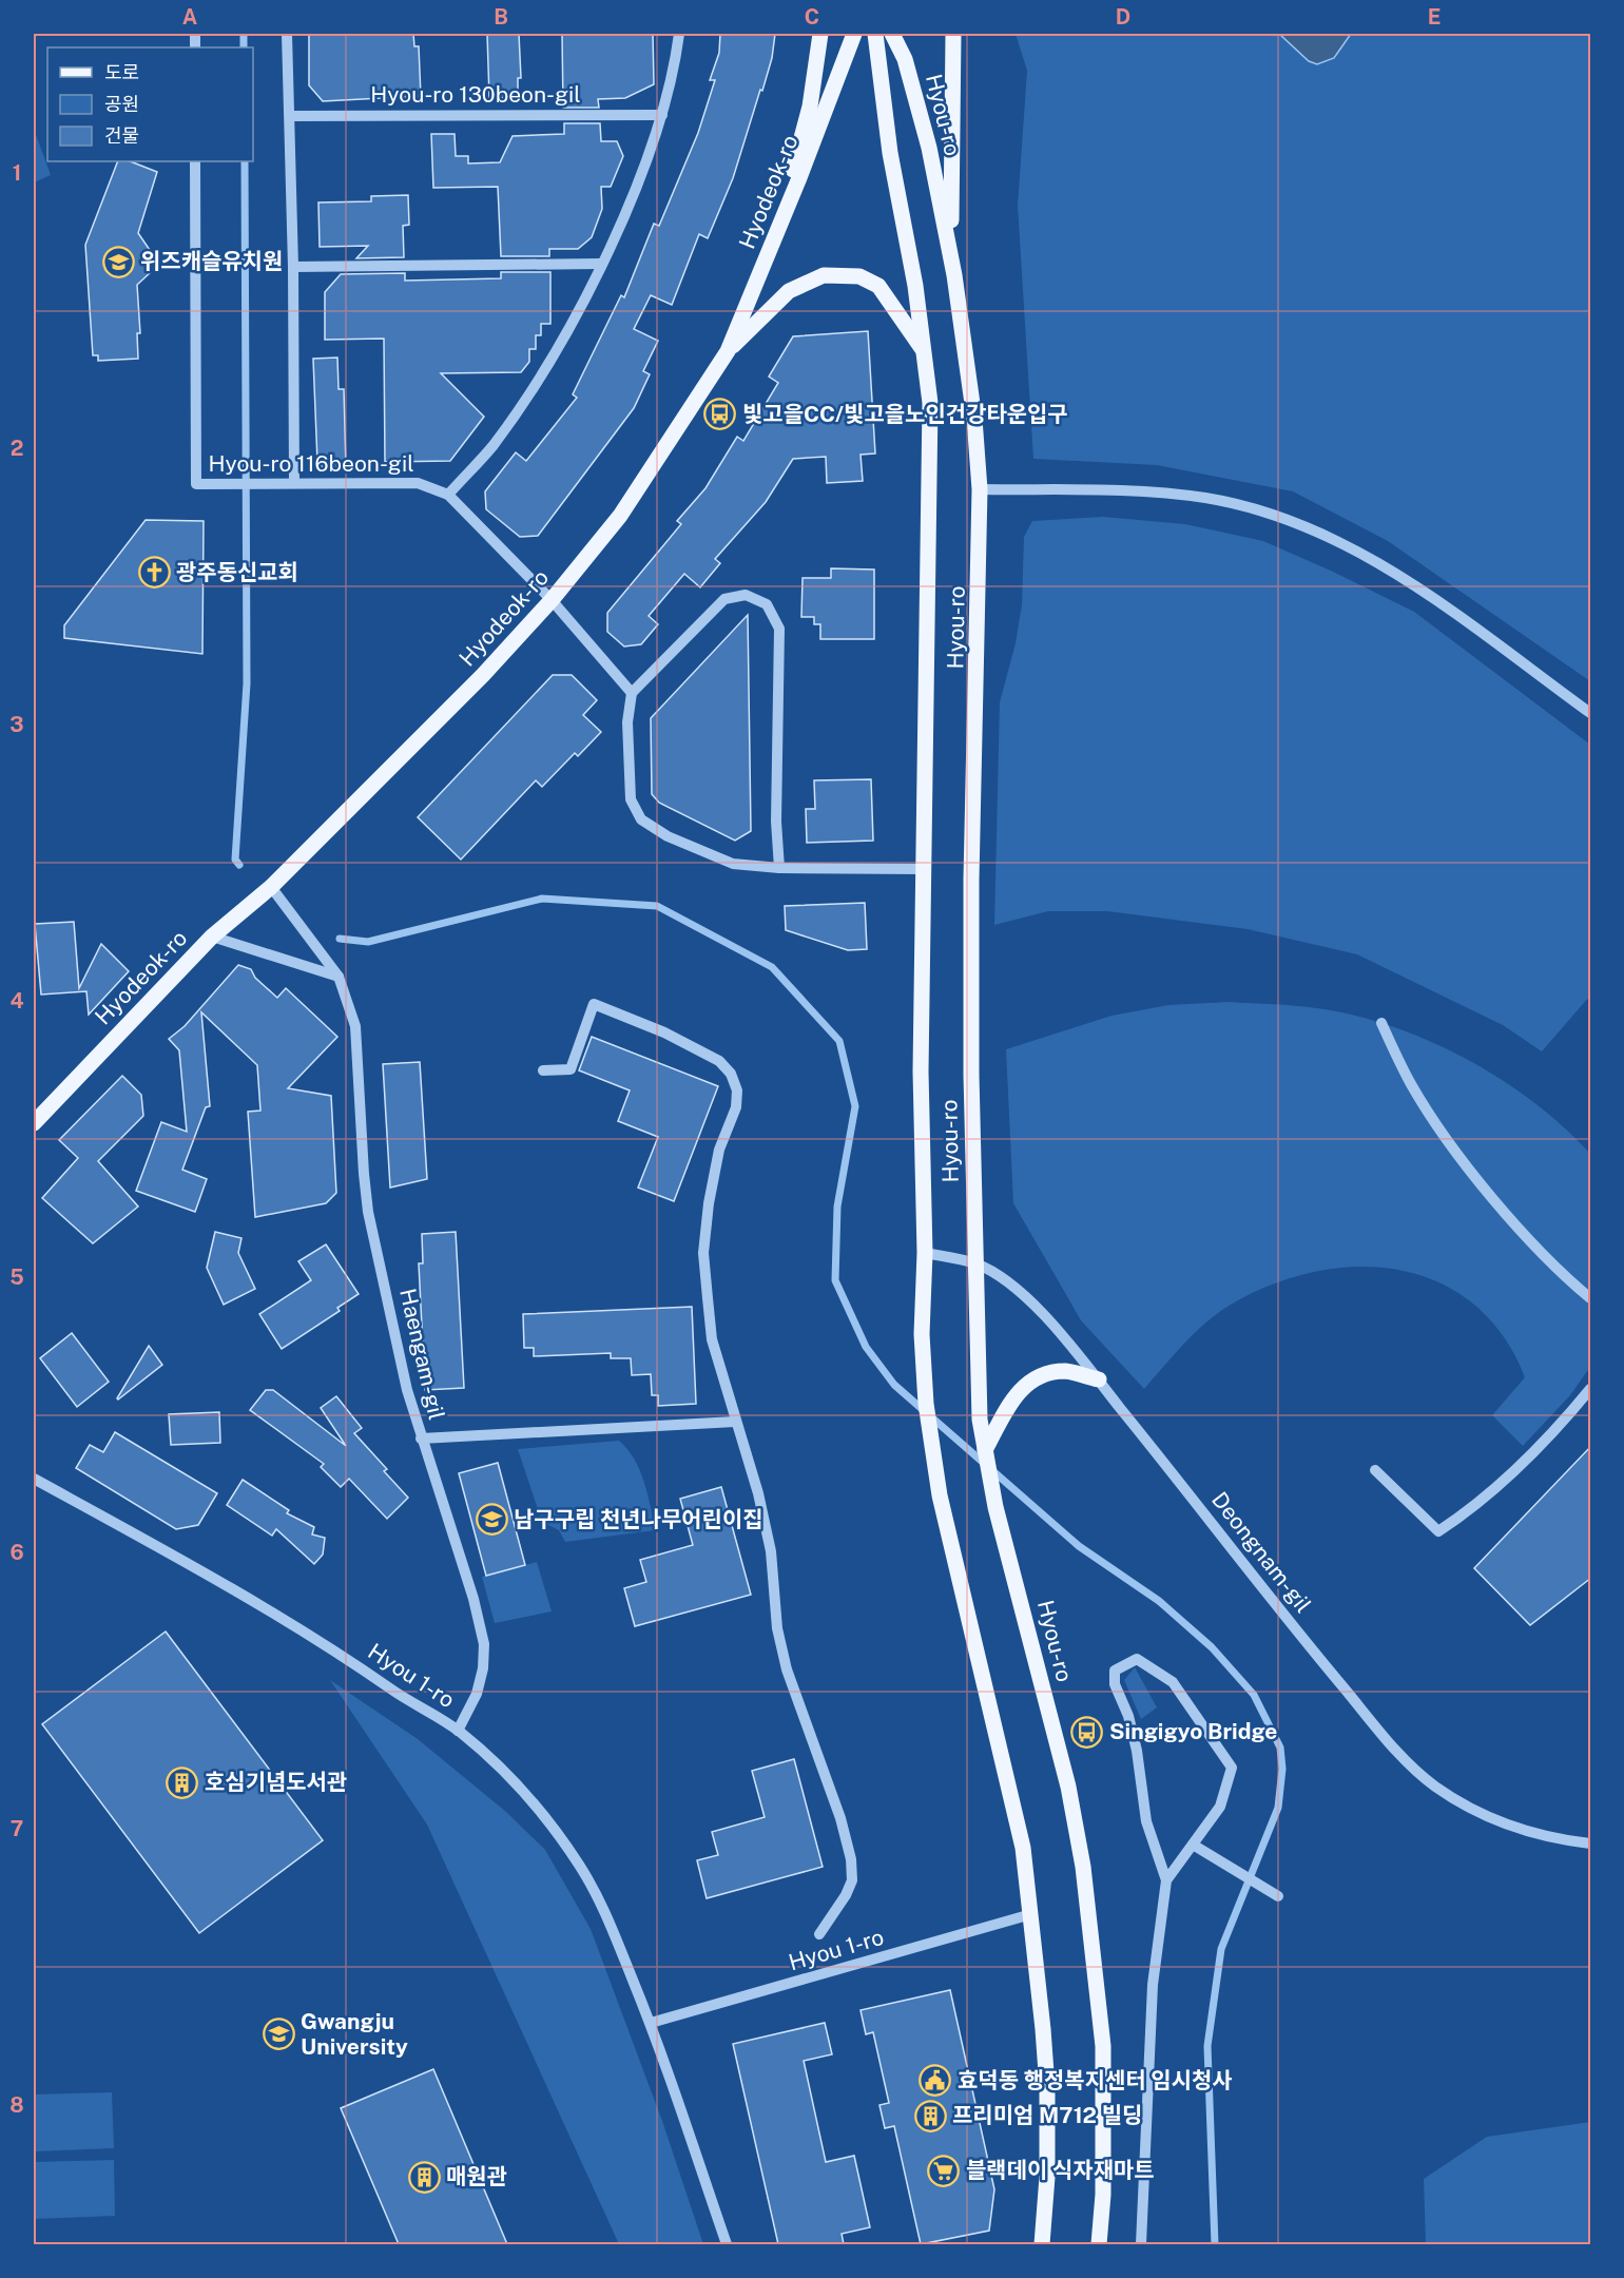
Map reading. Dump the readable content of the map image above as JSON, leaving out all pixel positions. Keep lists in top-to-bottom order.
{
  "streets": {
    "main road": ["Hyou-ro", "Hyodeok-ro"],
    "street": [
      "Hyou-ro 130beon-gil",
      "Hyou-ro 116beon-gil",
      "Haengam-gil",
      "Deongnam-gil",
      "Hyou 1-ro"
    ]
  },
  "crossings": [
    ["Hyou-ro", "Deongnam-gil"],
    ["Hyou-ro", "Hyou 1-ro"],
    ["Hyodeok-ro", "Hyou-ro 116beon-gil"],
    ["Hyodeok-ro", "Haengam-gil"],
    ["Haengam-gil", "Hyou 1-ro"]
  ],
  "places": {
    "school or university": ["위즈캐슬유치원", "남구구립 천년나무어린이집", "Gwangju University"],
    "bus stop": ["빛고을CC/빛고을노인건강타운입구", "Singigyo Bridge"],
    "church": ["광주동신교회"],
    "building": ["호심기념도서관", "프리미엄 M712 빌딩", "매원관"],
    "public building": ["효덕동 행정복지센터 임시청사"],
    "supermarket": ["블랙데이 식자재마트"]
  },
  "legend": ["도로", "공원", "건물"],
  "grid": {
    "columns": [
      "A",
      "B",
      "C",
      "D",
      "E"
    ],
    "rows": [
      "1",
      "2",
      "3",
      "4",
      "5",
      "6",
      "7",
      "8"
    ]
  }
}
